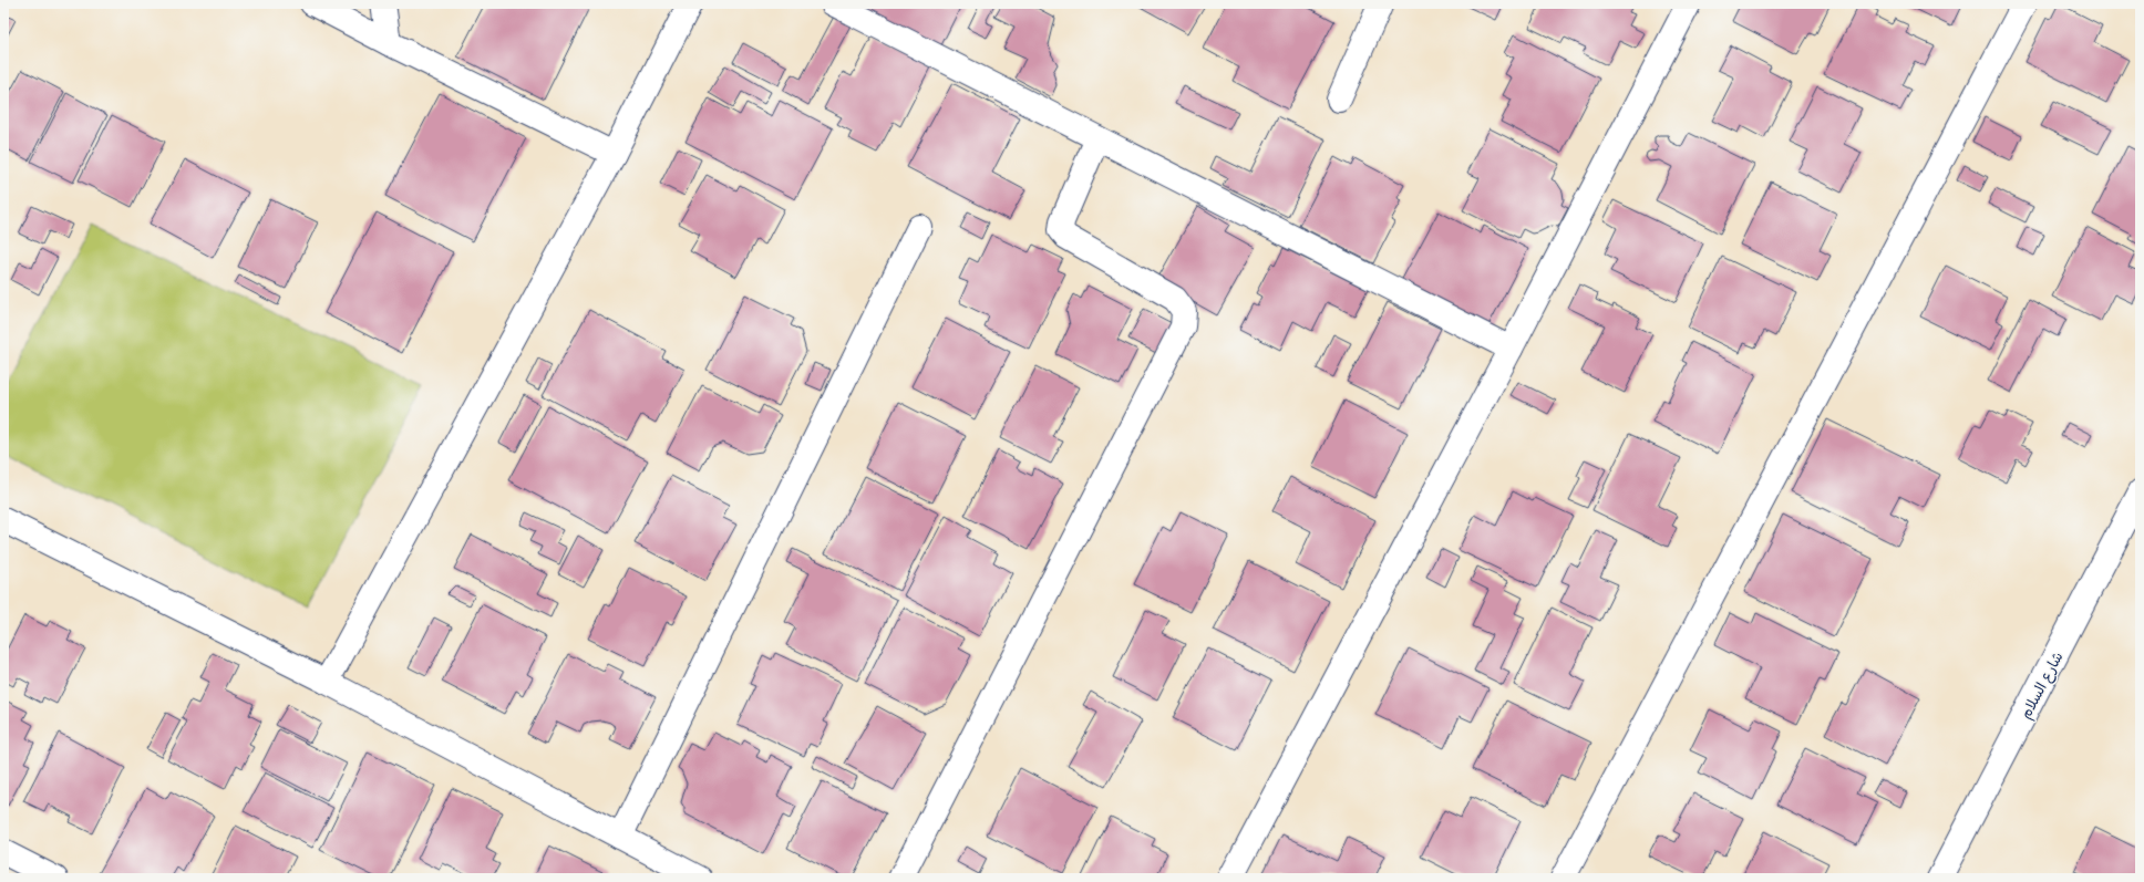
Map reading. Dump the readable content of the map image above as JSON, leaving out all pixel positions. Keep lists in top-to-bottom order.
{
  "streets": {
    "street": ["شارع السلام"]
  }
}
